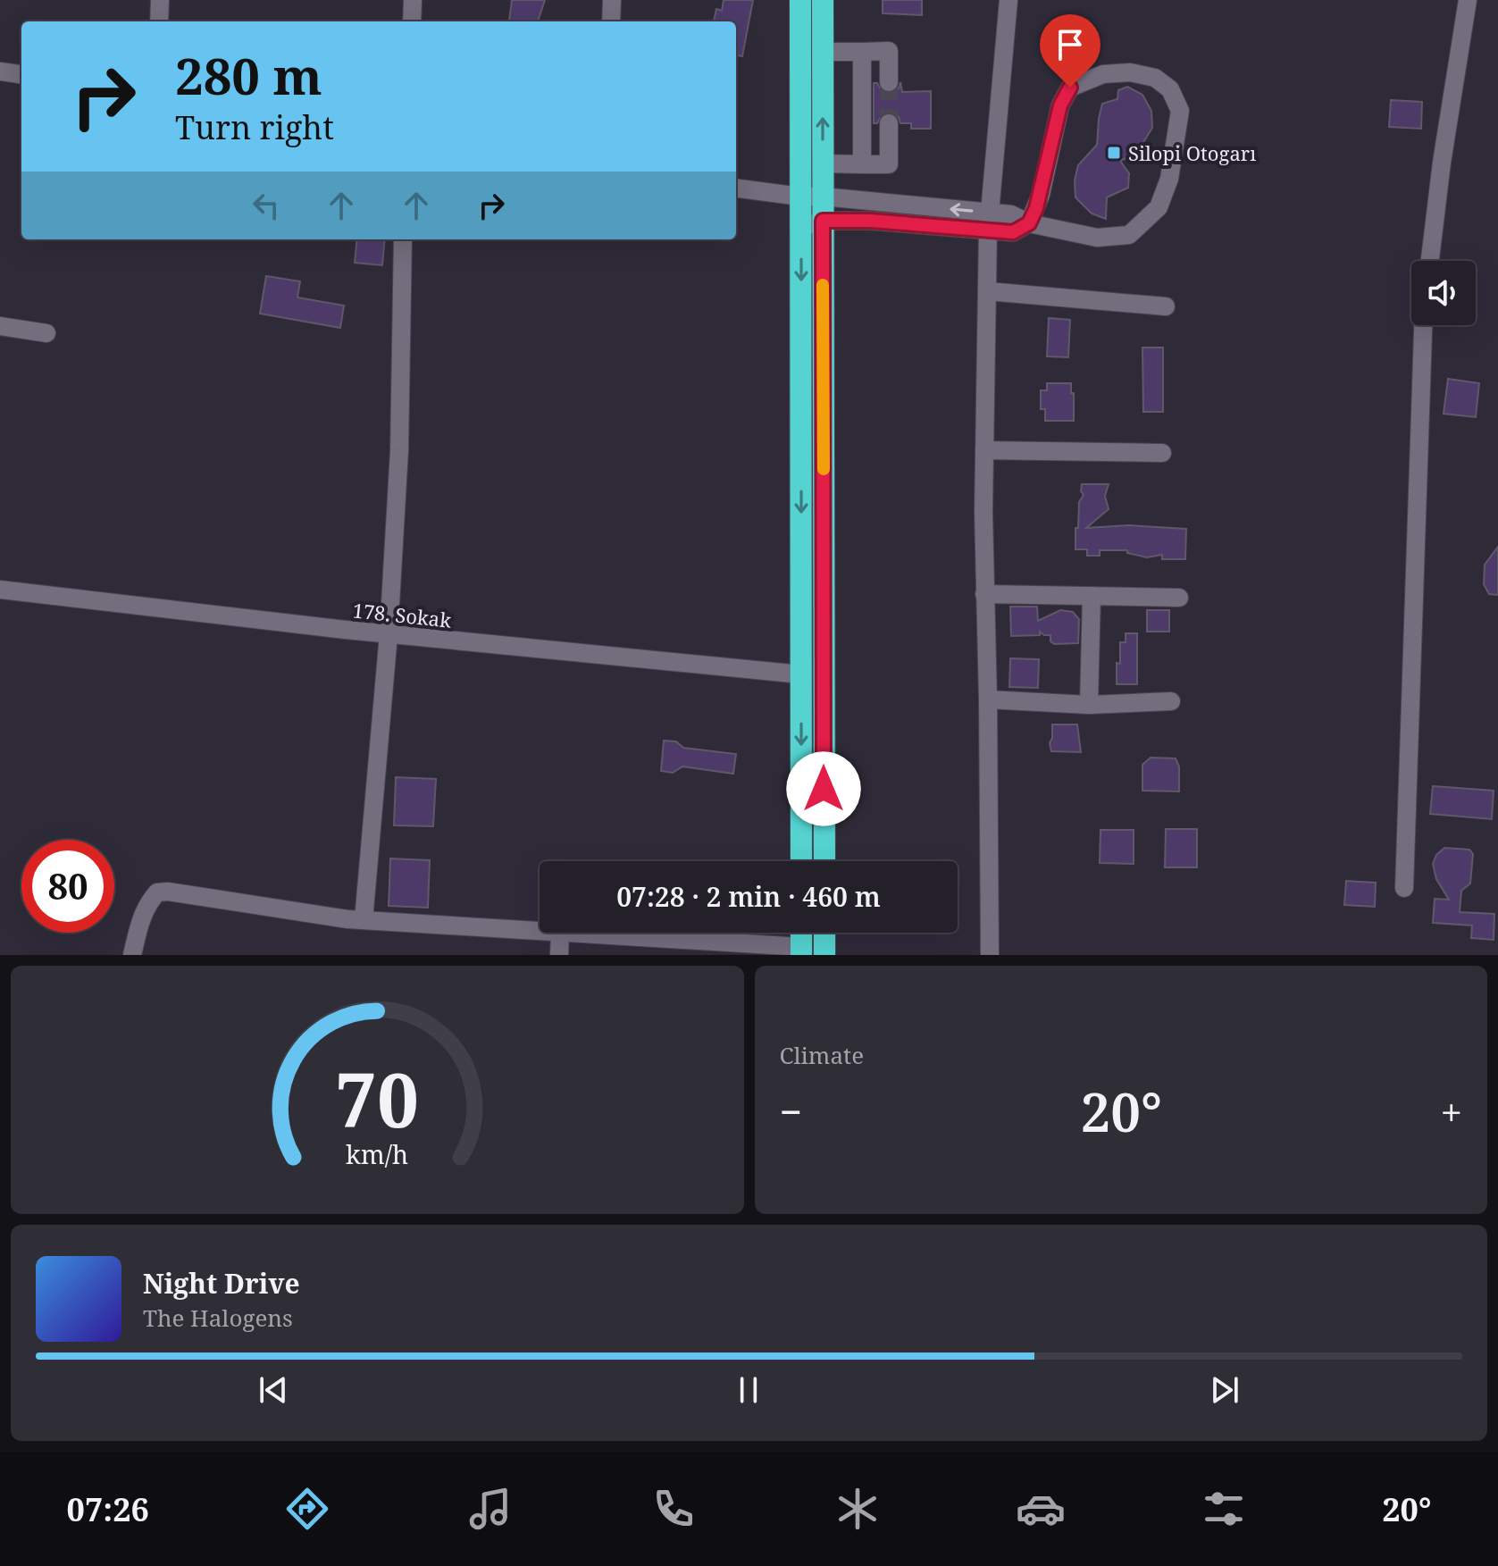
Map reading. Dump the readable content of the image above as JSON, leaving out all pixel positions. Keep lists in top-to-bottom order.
{
  "streets": {
    "street": ["178. Sokak"]
  },
  "places": {
    "transit": ["Silopi Otogarı"]
  },
  "page": {
    "turn": ["280 m", "Turn right"],
    "limit": "80",
    "trip": "07:28 · 2 min · 460 m",
    "tile": "Climate",
    "heat": ["−", "20°", "+"],
    "song": ["Night Drive", "The Halogens"],
    "tabs": ["07:26", "20°"],
    "gauge": ["70", "km/h"]
  }
}
